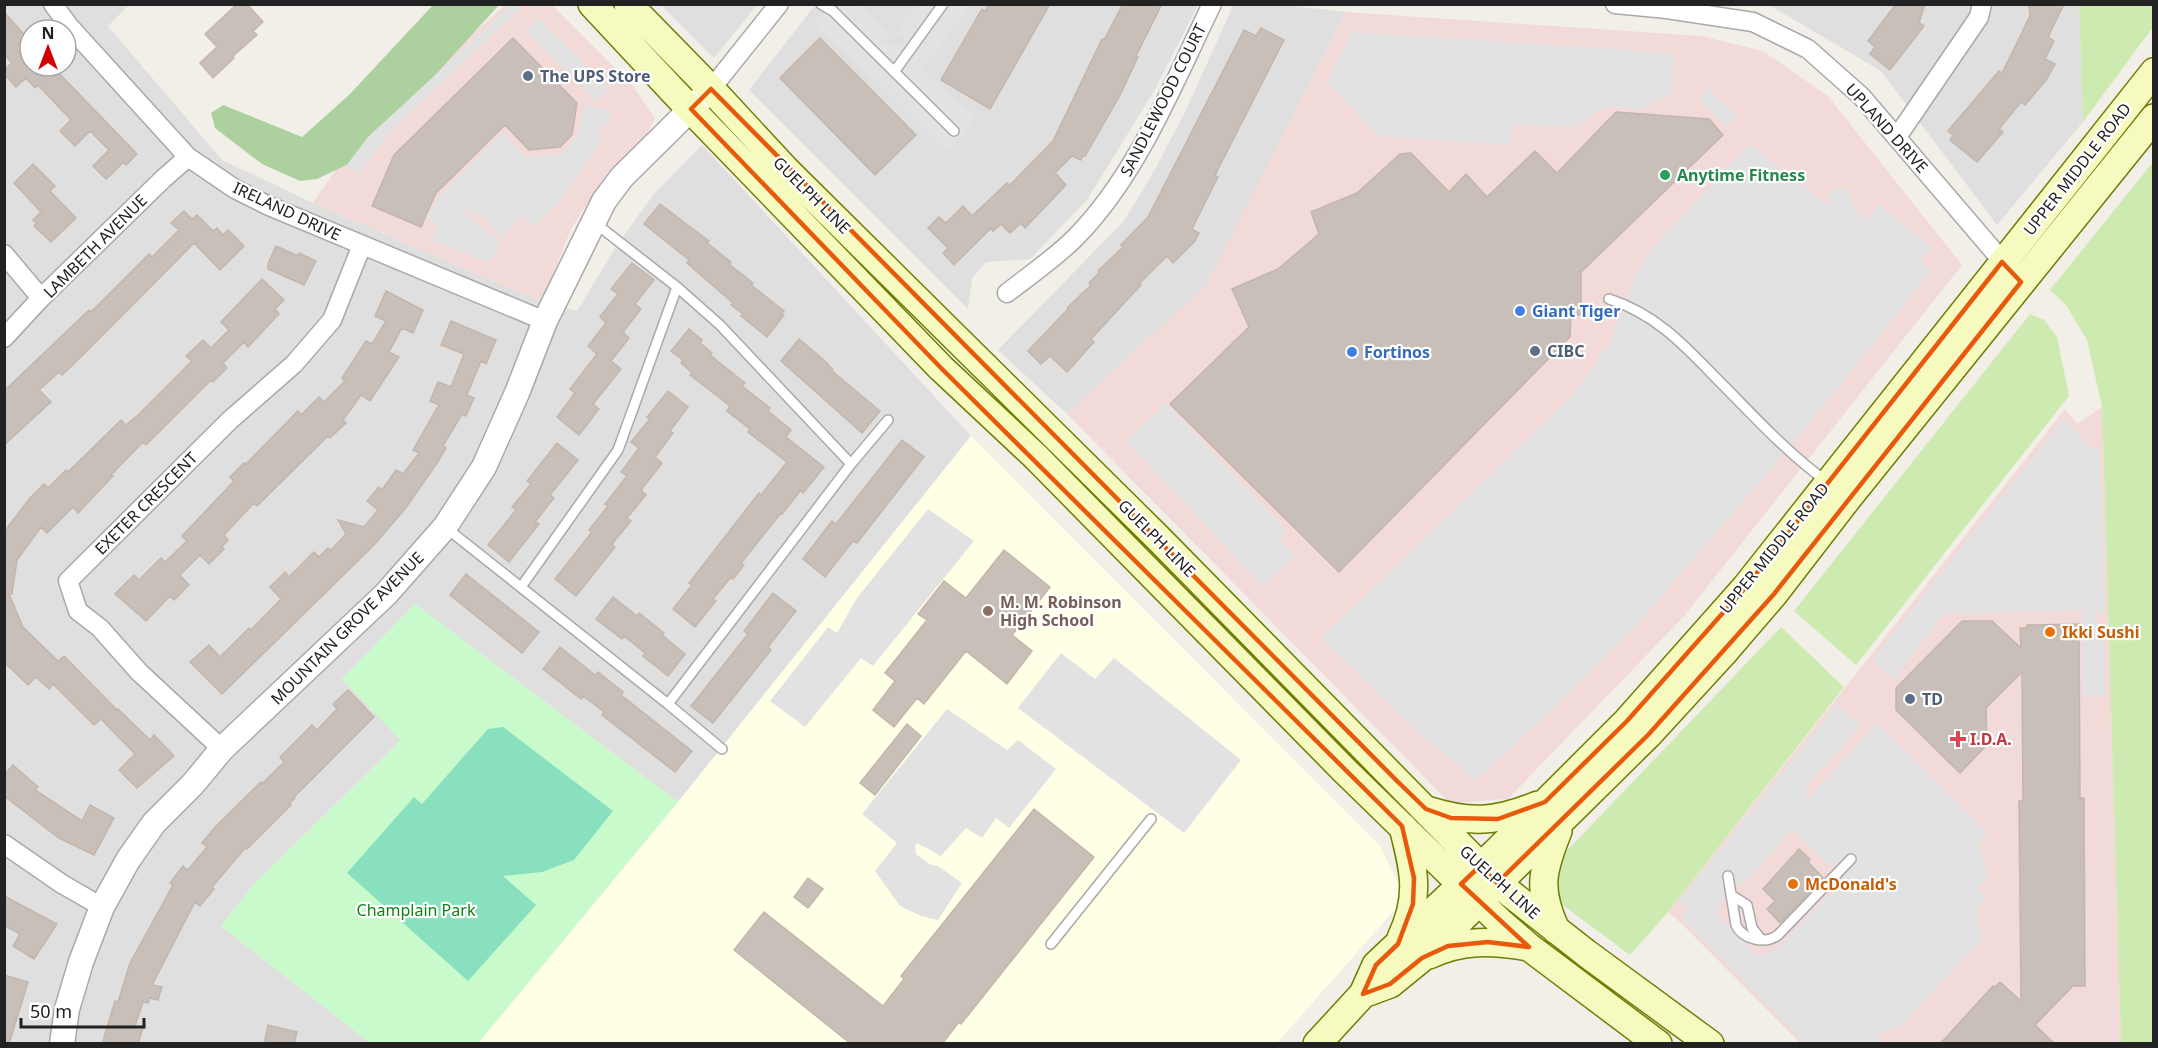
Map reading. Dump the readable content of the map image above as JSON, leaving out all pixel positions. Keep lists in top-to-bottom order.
{
  "streets": {
    "main road": ["UPPER MIDDLE ROAD", "GUELPH LINE"],
    "street": [
      "SANDLEWOOD COURT",
      "UPLAND DRIVE",
      "IRELAND DRIVE",
      "LAMBETH AVENUE",
      "EXETER CRESCENT",
      "MOUNTAIN GROVE AVENUE"
    ]
  },
  "crossings": [
    ["UPLAND DRIVE", "UPPER MIDDLE ROAD"],
    ["UPPER MIDDLE ROAD", "GUELPH LINE"],
    ["GUELPH LINE", "MOUNTAIN GROVE AVENUE"],
    ["IRELAND DRIVE", "LAMBETH AVENUE"],
    ["IRELAND DRIVE", "EXETER CRESCENT"],
    ["IRELAND DRIVE", "MOUNTAIN GROVE AVENUE"],
    ["EXETER CRESCENT", "MOUNTAIN GROVE AVENUE"]
  ],
  "parks": ["Champlain Park"],
  "places": {
    "other": [
      "The UPS Store",
      "Anytime Fitness",
      "Giant Tiger",
      "CIBC",
      "Fortinos",
      "M. M. Robinson High School",
      "Ikki Sushi",
      "TD",
      "McDonald's"
    ],
    "health": ["I.D.A."]
  },
  "scale_bar": "50 m",
  "north": "top"
}
